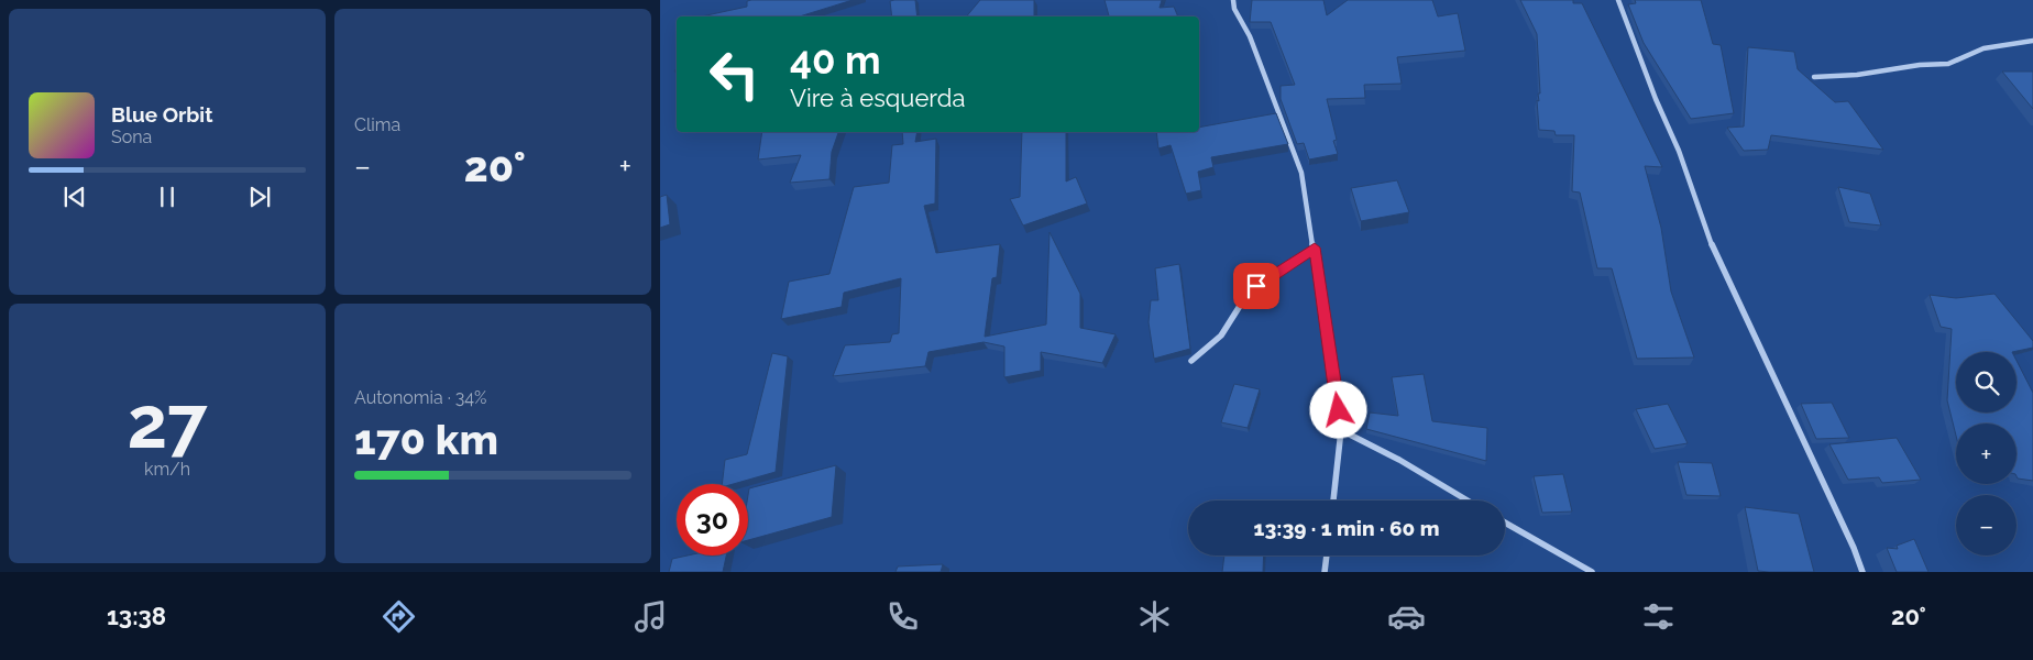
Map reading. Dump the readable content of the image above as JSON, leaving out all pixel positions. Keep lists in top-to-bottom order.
{
  "page": {
    "tile": [
      "Clima",
      ["27", "km/h"],
      ["Autonomia · 34%", "170 km"]
    ],
    "turn": ["40 m", "Vire à esquerda"],
    "song": ["Blue Orbit", "Sona"],
    "heat": ["−", "20°", "+"],
    "map_buttons": ["+", "−"],
    "limit": "30",
    "trip": "13:39 · 1 min · 60 m",
    "tabs": ["13:38", "20°"]
  }
}
